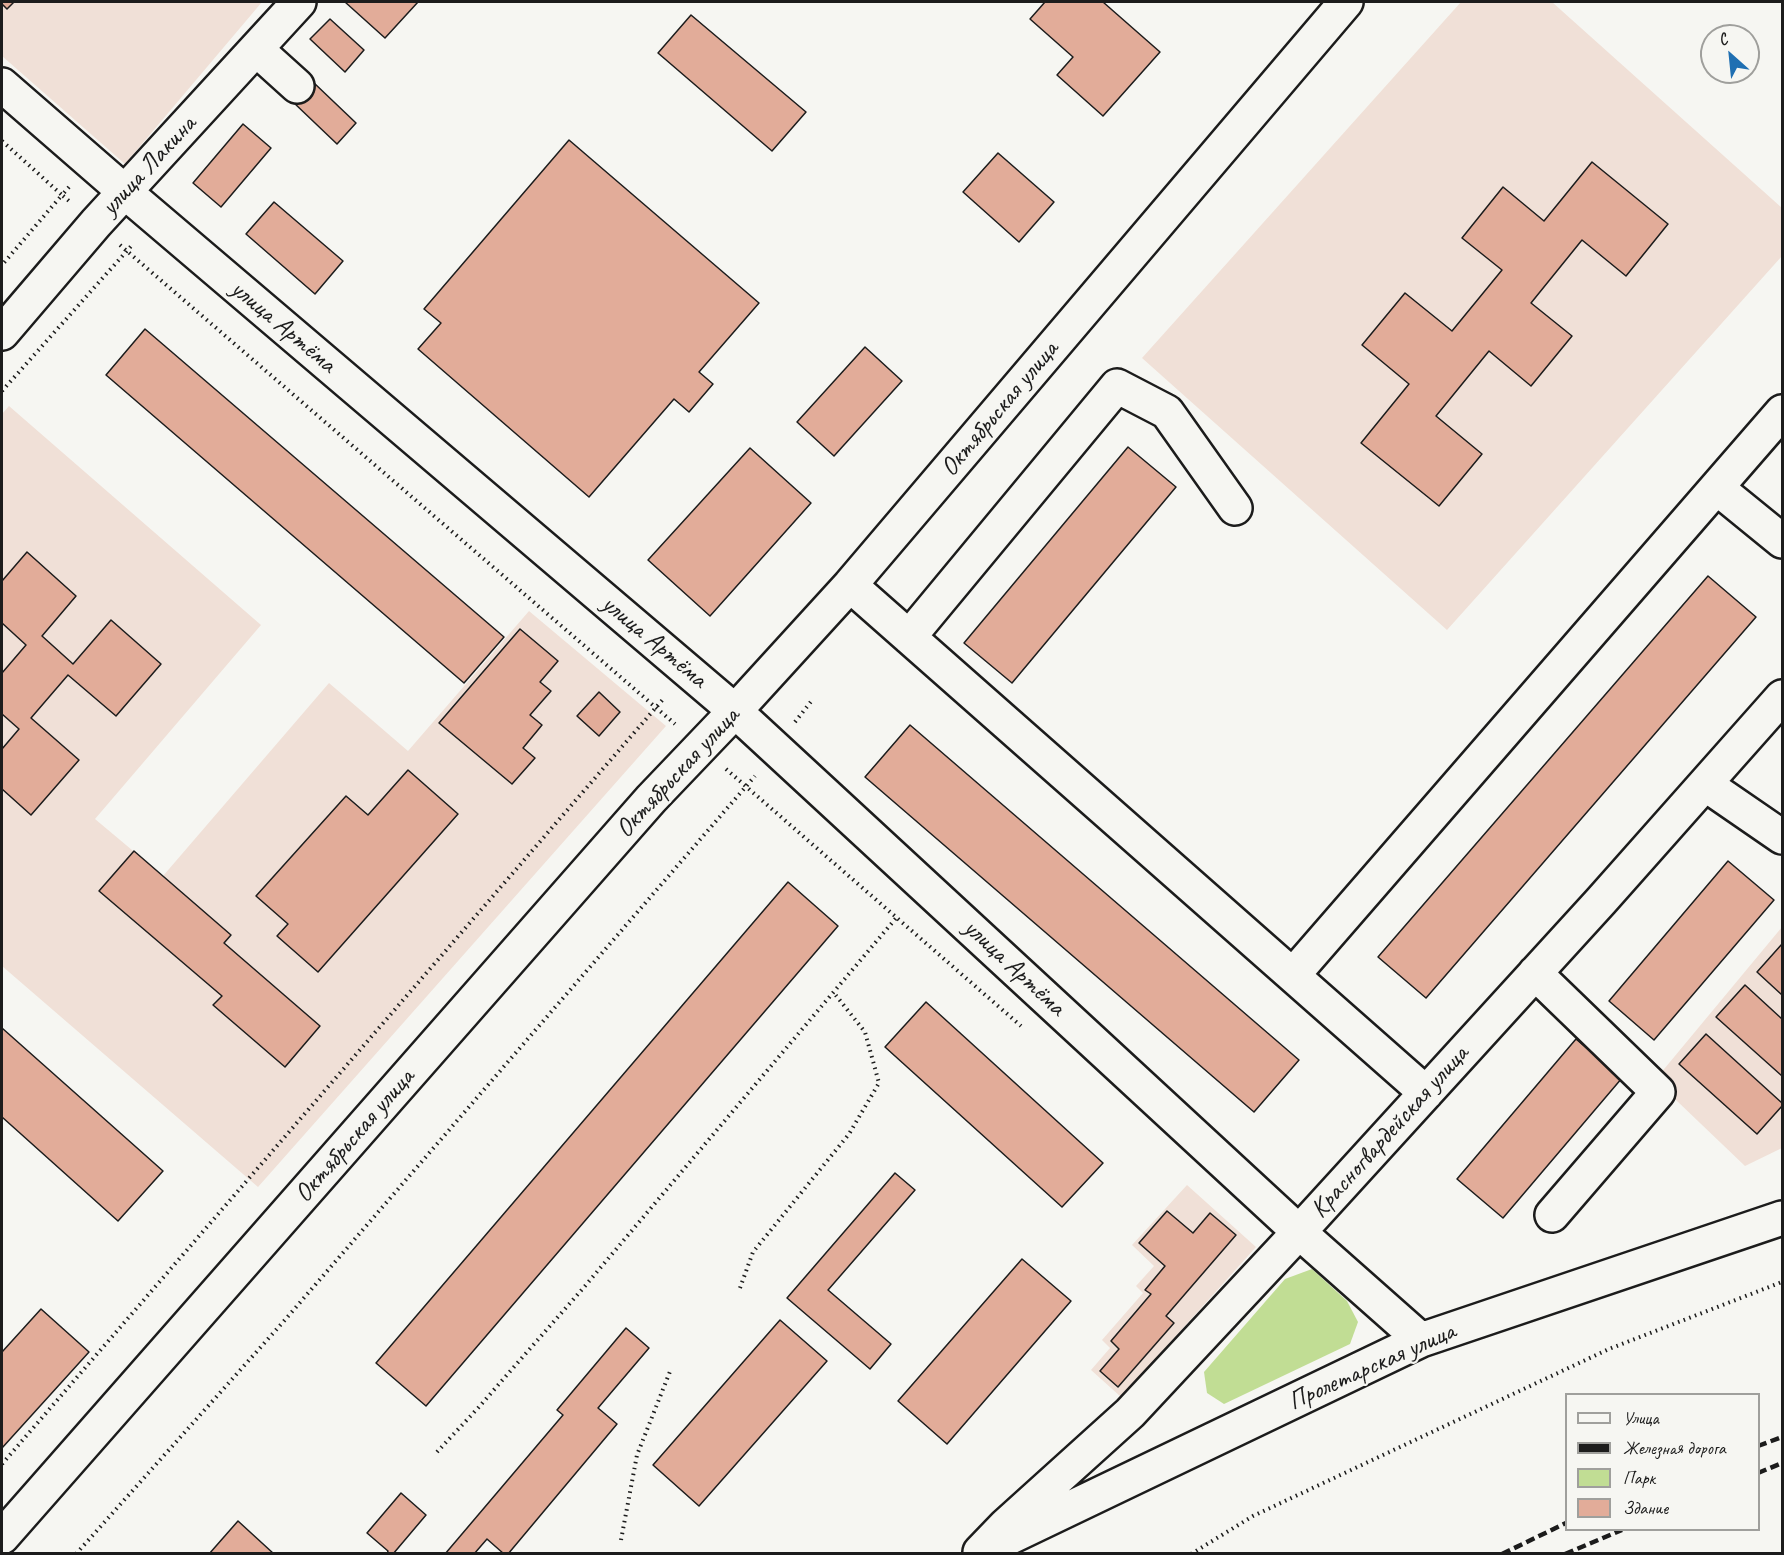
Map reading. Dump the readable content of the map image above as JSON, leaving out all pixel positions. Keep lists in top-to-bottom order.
{
  "streets": {
    "street": [
      "улица Лакина",
      "улица Артёма",
      "Октябрьская улица",
      "Красногвардейская улица",
      "Пролетарская улица"
    ]
  },
  "crossings": [
    ["улица Лакина", "улица Артёма"],
    ["улица Артёма", "Октябрьская улица"],
    ["улица Артёма", "Красногвардейская улица"],
    ["улица Артёма", "Пролетарская улица"],
    ["Красногвардейская улица", "Пролетарская улица"]
  ],
  "legend": [
    "Улица",
    "Железная дорога",
    "Парк",
    "Здание"
  ],
  "north": "top left"
}
